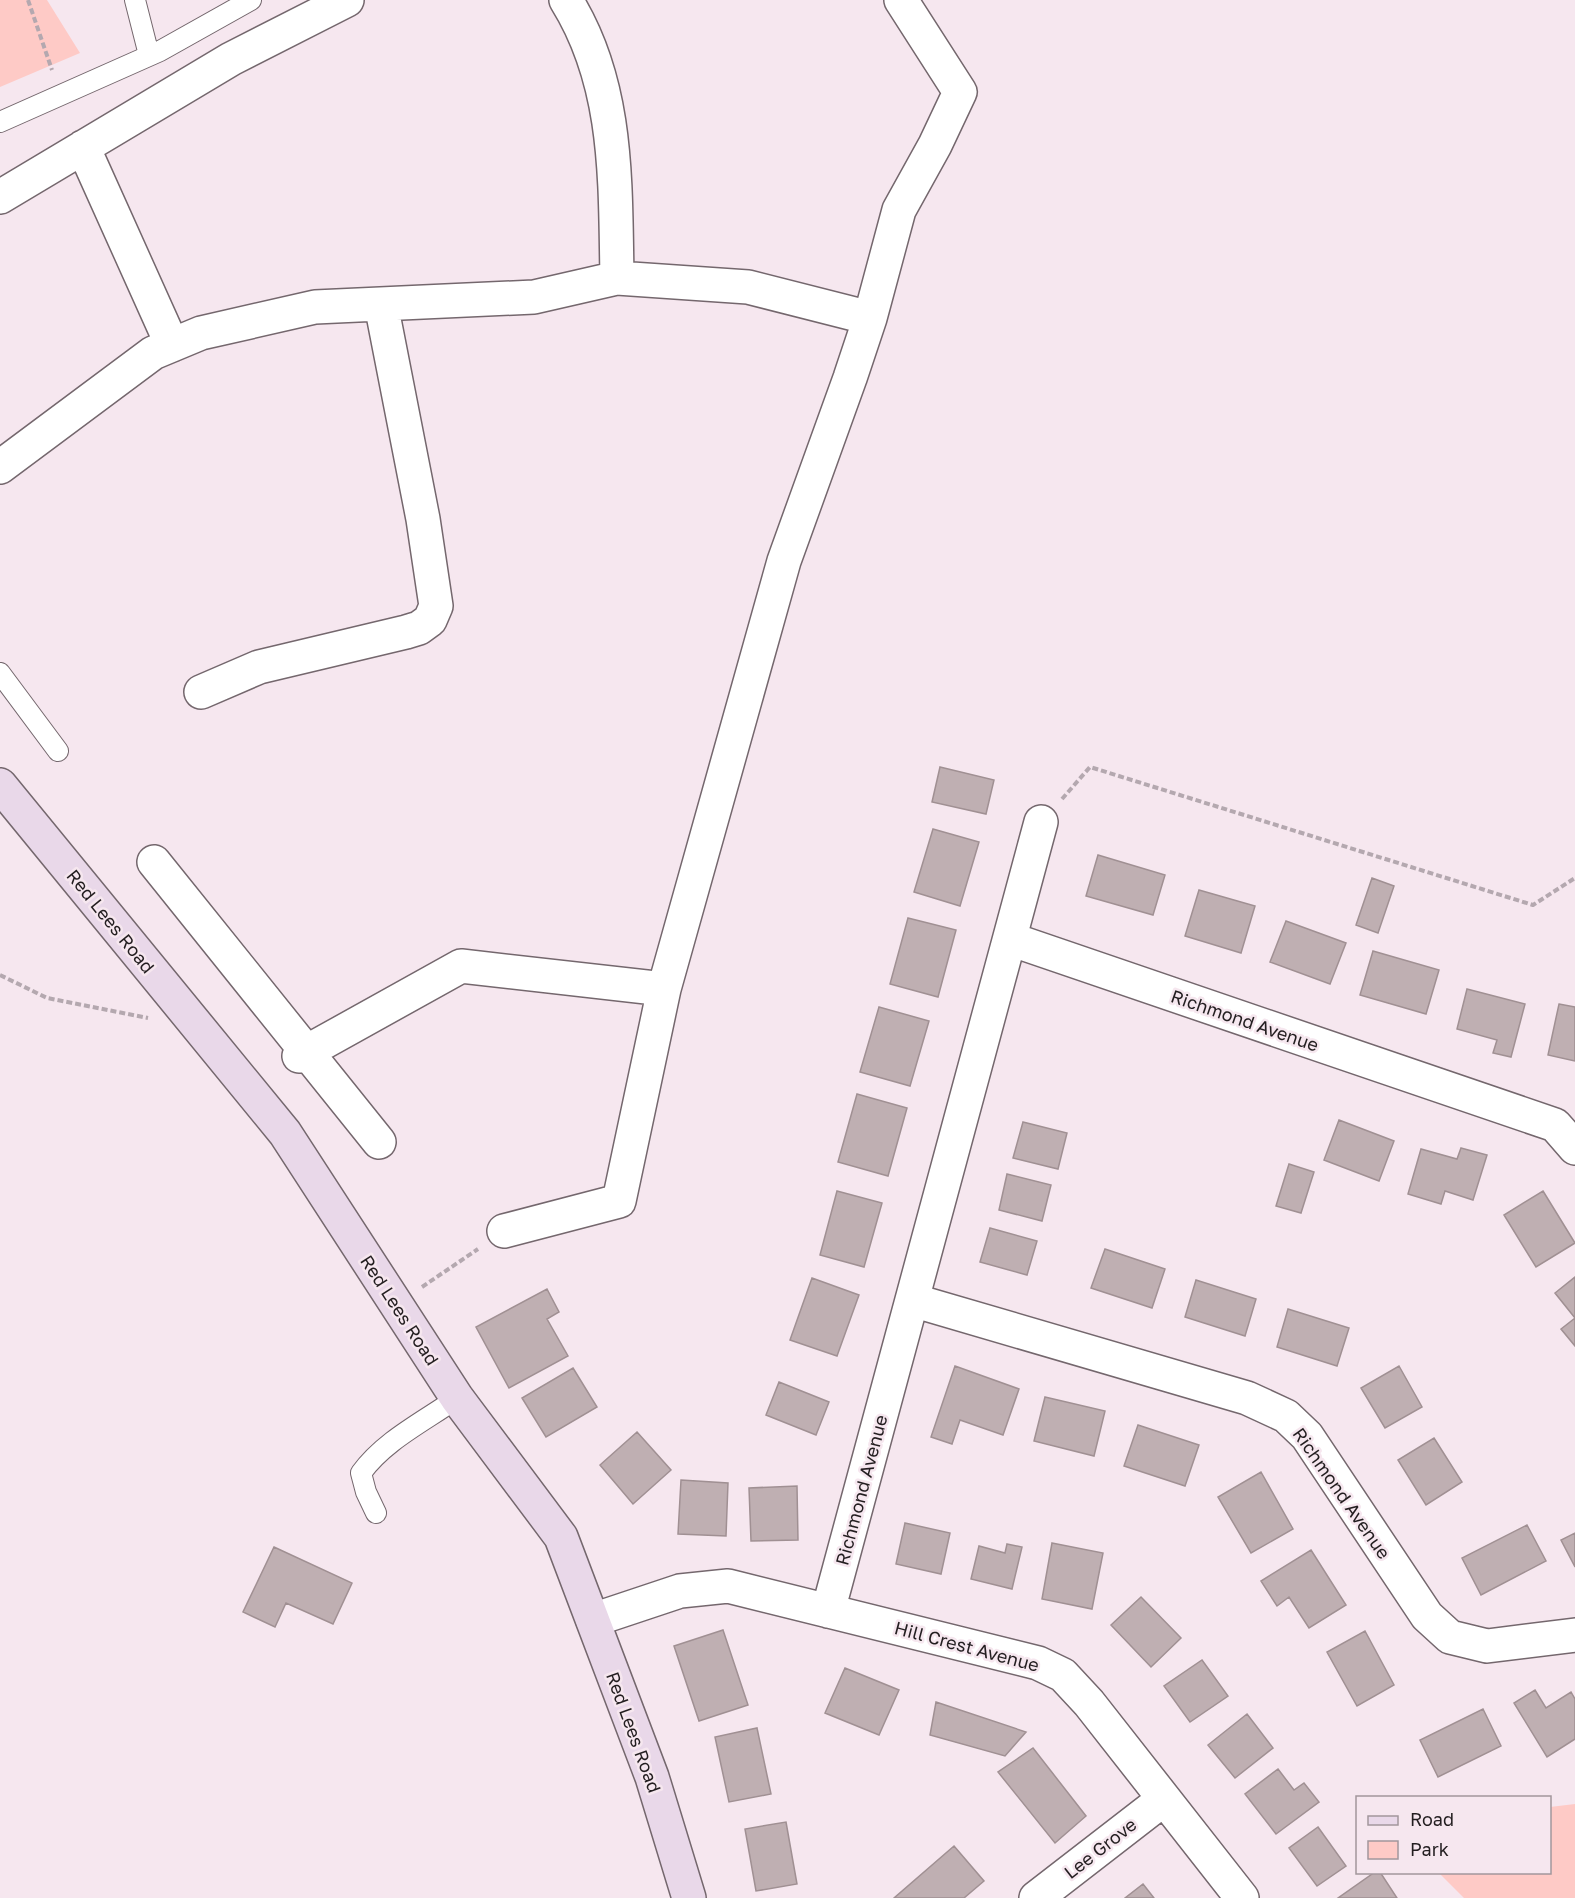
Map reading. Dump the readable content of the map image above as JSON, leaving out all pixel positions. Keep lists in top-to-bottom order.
{
  "streets": {
    "street": [
      "Red Lees Road",
      "Richmond Avenue",
      "Hill Crest Avenue",
      "Lee Grove"
    ]
  },
  "crossings": [
    ["Red Lees Road", "Hill Crest Avenue"],
    ["Richmond Avenue", "Hill Crest Avenue"],
    ["Hill Crest Avenue", "Lee Grove"]
  ],
  "legend": ["Road", "Park"]
}
